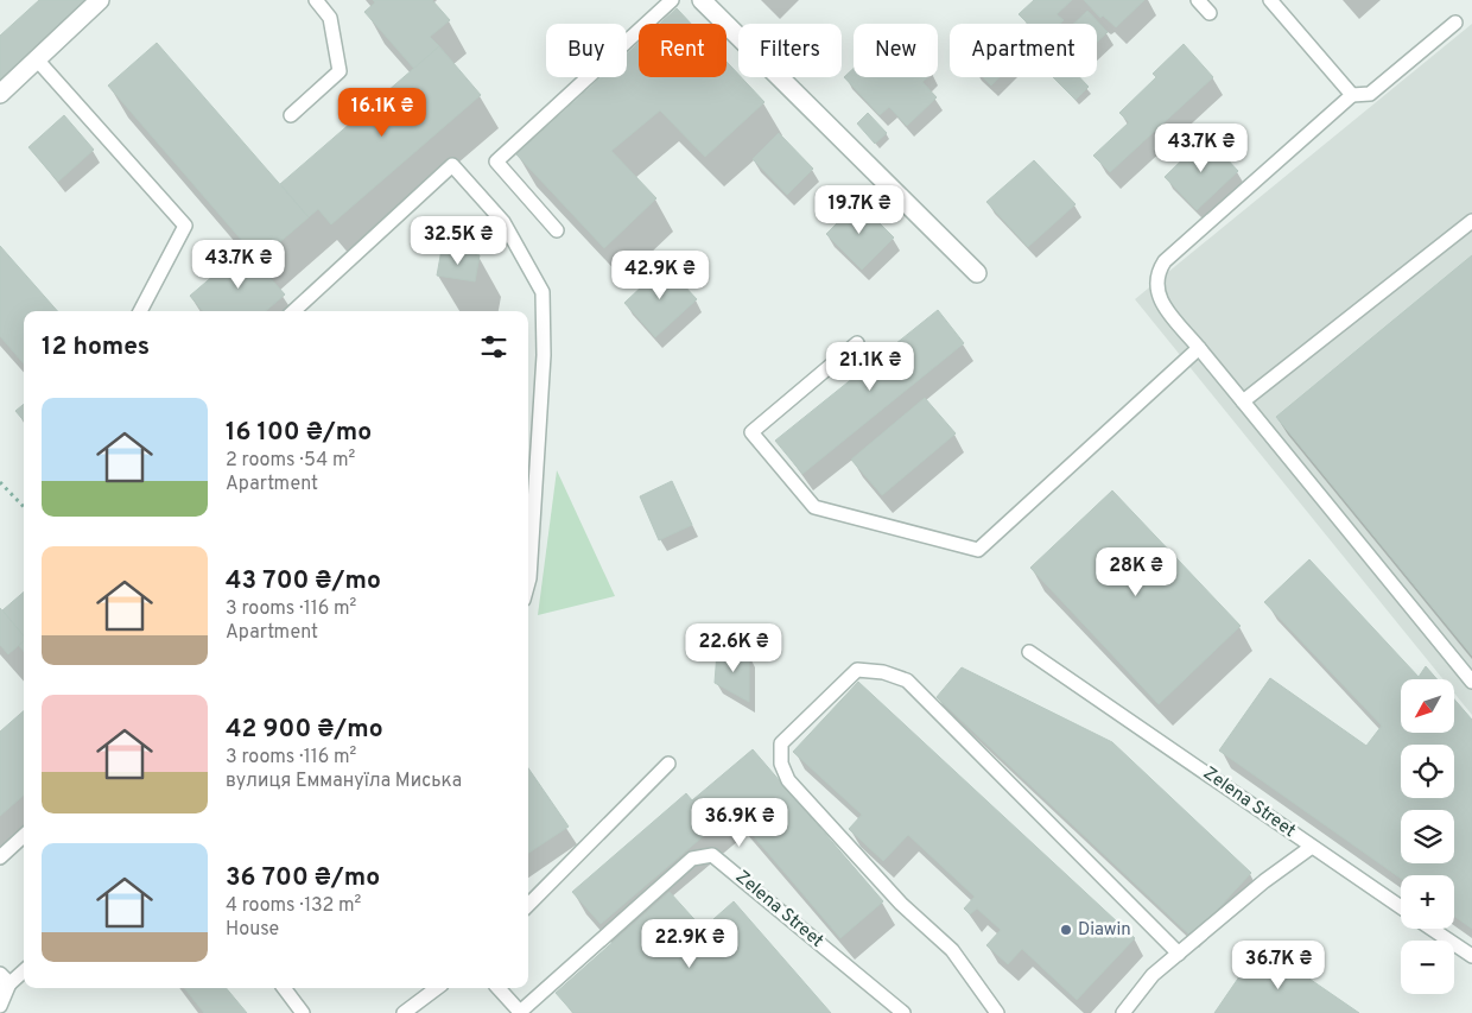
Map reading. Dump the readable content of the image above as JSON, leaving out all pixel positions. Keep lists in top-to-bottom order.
{
  "streets": {
    "lane": ["Zelena Street"]
  },
  "places": ["Diawin"],
  "north": "bottom left",
  "page": {
    "chip": [
      "Buy",
      "Rent",
      "Filters",
      "New",
      "Apartment"
    ],
    "price": [
      "16.1K ₴",
      "43.7K ₴",
      "19.7K ₴",
      "32.5K ₴",
      "43.7K ₴",
      "42.9K ₴",
      "21.1K ₴",
      "28K ₴",
      "22.6K ₴",
      "36.9K ₴",
      "22.9K ₴",
      "36.7K ₴"
    ],
    "heading": "12 homes",
    "list": [
      {
        "name": "16 100 ₴/mo",
        "note": "2 rooms · 54 m² · Apartment"
      },
      {
        "name": "43 700 ₴/mo",
        "note": "3 rooms · 116 m² · Apartment"
      },
      {
        "name": "42 900 ₴/mo",
        "note": "3 rooms · 116 m² · вулиця Еммануїла Миська"
      },
      {
        "name": "36 700 ₴/mo",
        "note": "4 rooms · 132 m² · House"
      }
    ],
    "map_buttons": ["+", "−"]
  }
}
